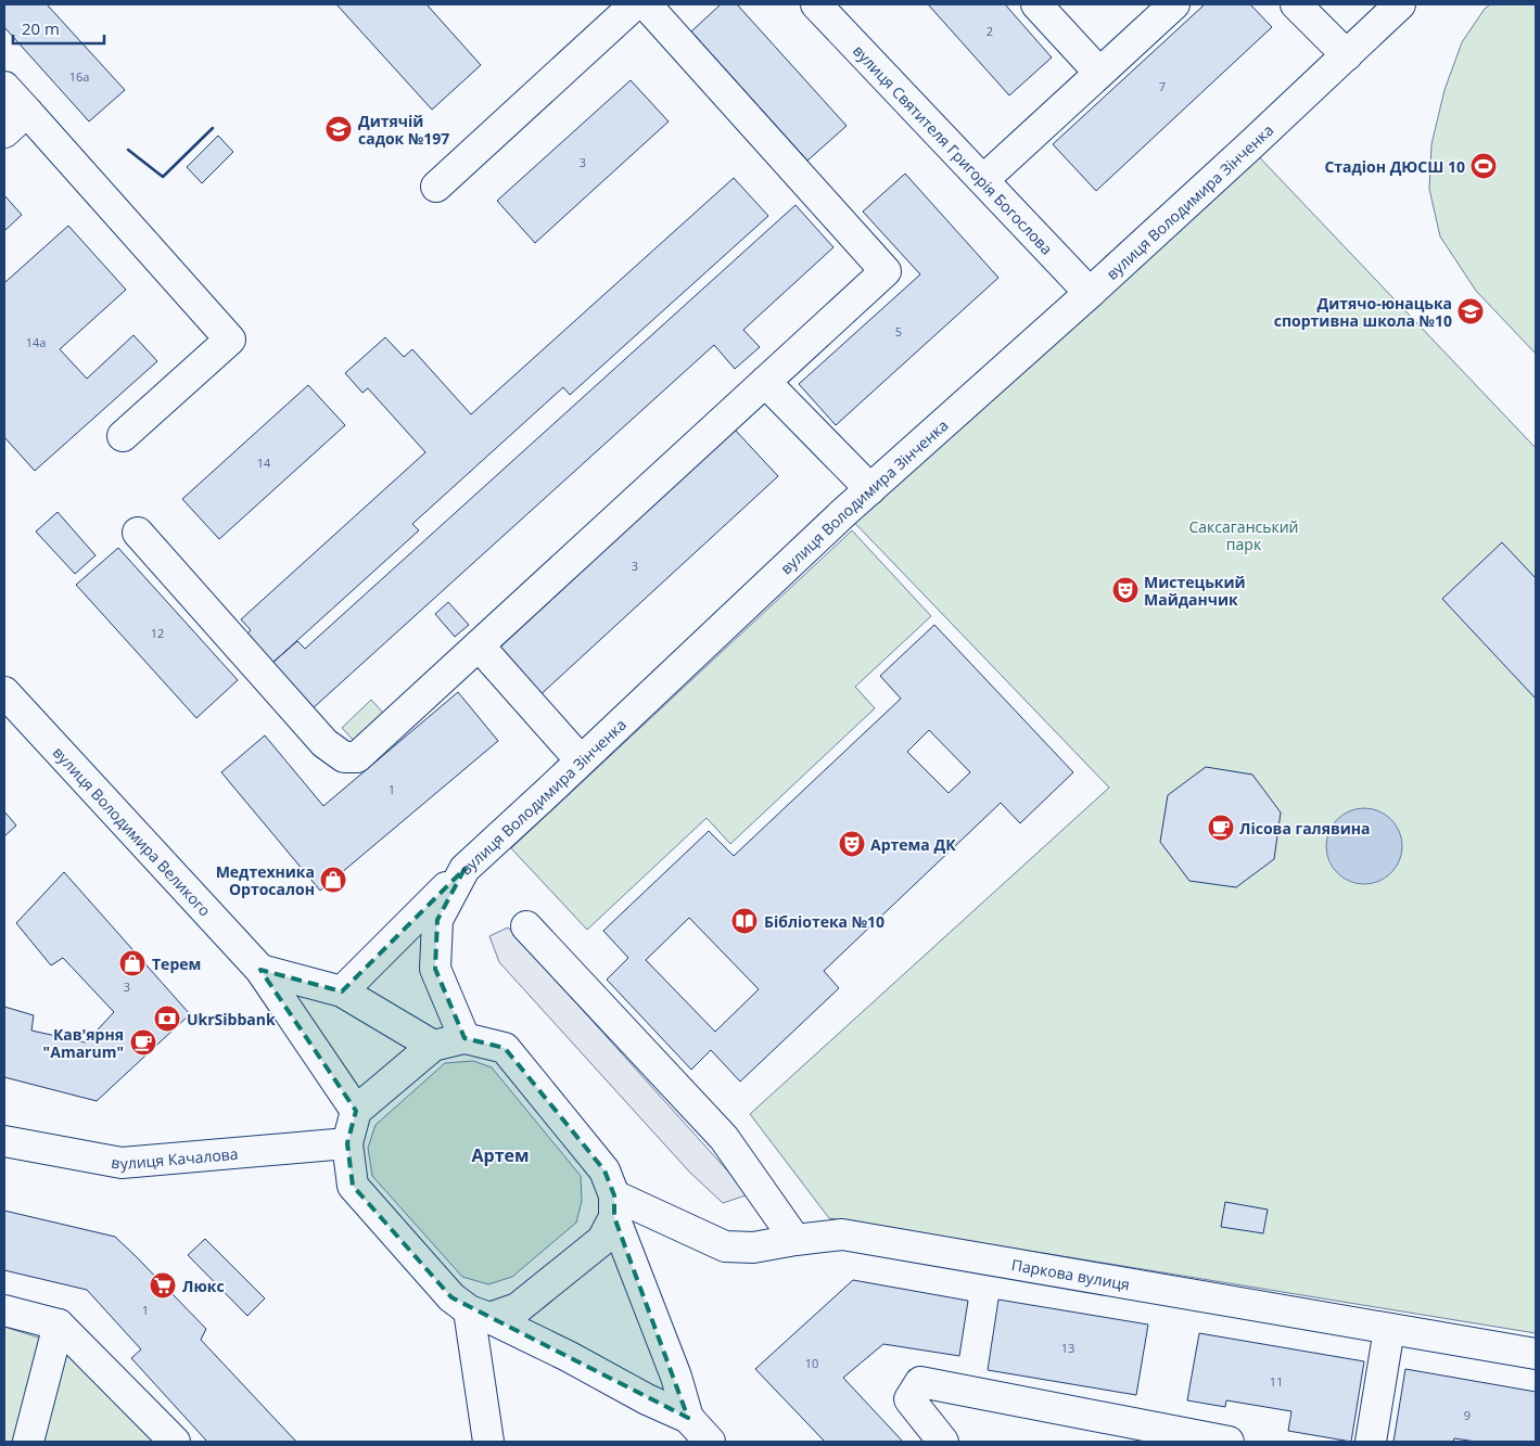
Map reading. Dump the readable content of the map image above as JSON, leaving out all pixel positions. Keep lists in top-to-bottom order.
{
  "streets": {
    "main road": [
      "вулиця Святителя Григорія Богослова",
      "вулиця Володимира Зінченка",
      "вулиця Володимира Великого",
      "вулиця Качалова",
      "Паркова вулиця"
    ]
  },
  "crossings": [
    ["вулиця Святителя Григорія Богослова", "вулиця Володимира Зінченка"]
  ],
  "districts": ["Артем"],
  "parks": ["Саксаганський парк"],
  "places": {
    "school or university": ["Дитячій садок №197", "Дитячо-юнацька спортивна школа №10"],
    "sports": ["Стадіон ДЮСШ 10"],
    "theatre": ["Мистецький Майданчик", "Артема ДК"],
    "cafe": ["Лісова галявина", "Кав'ярня \"Amarum\""],
    "shop": ["Медтехника Ортосалон", "Терем"],
    "library": ["Бібліотека №10"],
    "bank": ["UkrSibbank"],
    "supermarket": ["Люкс"]
  },
  "house_numbers": [
    "2",
    "16а",
    "7",
    "3",
    "5",
    "14а",
    "14",
    "3",
    "12",
    "1",
    "3",
    "1",
    "13",
    "10",
    "11",
    "9"
  ],
  "scale_bar": "20 m"
}
